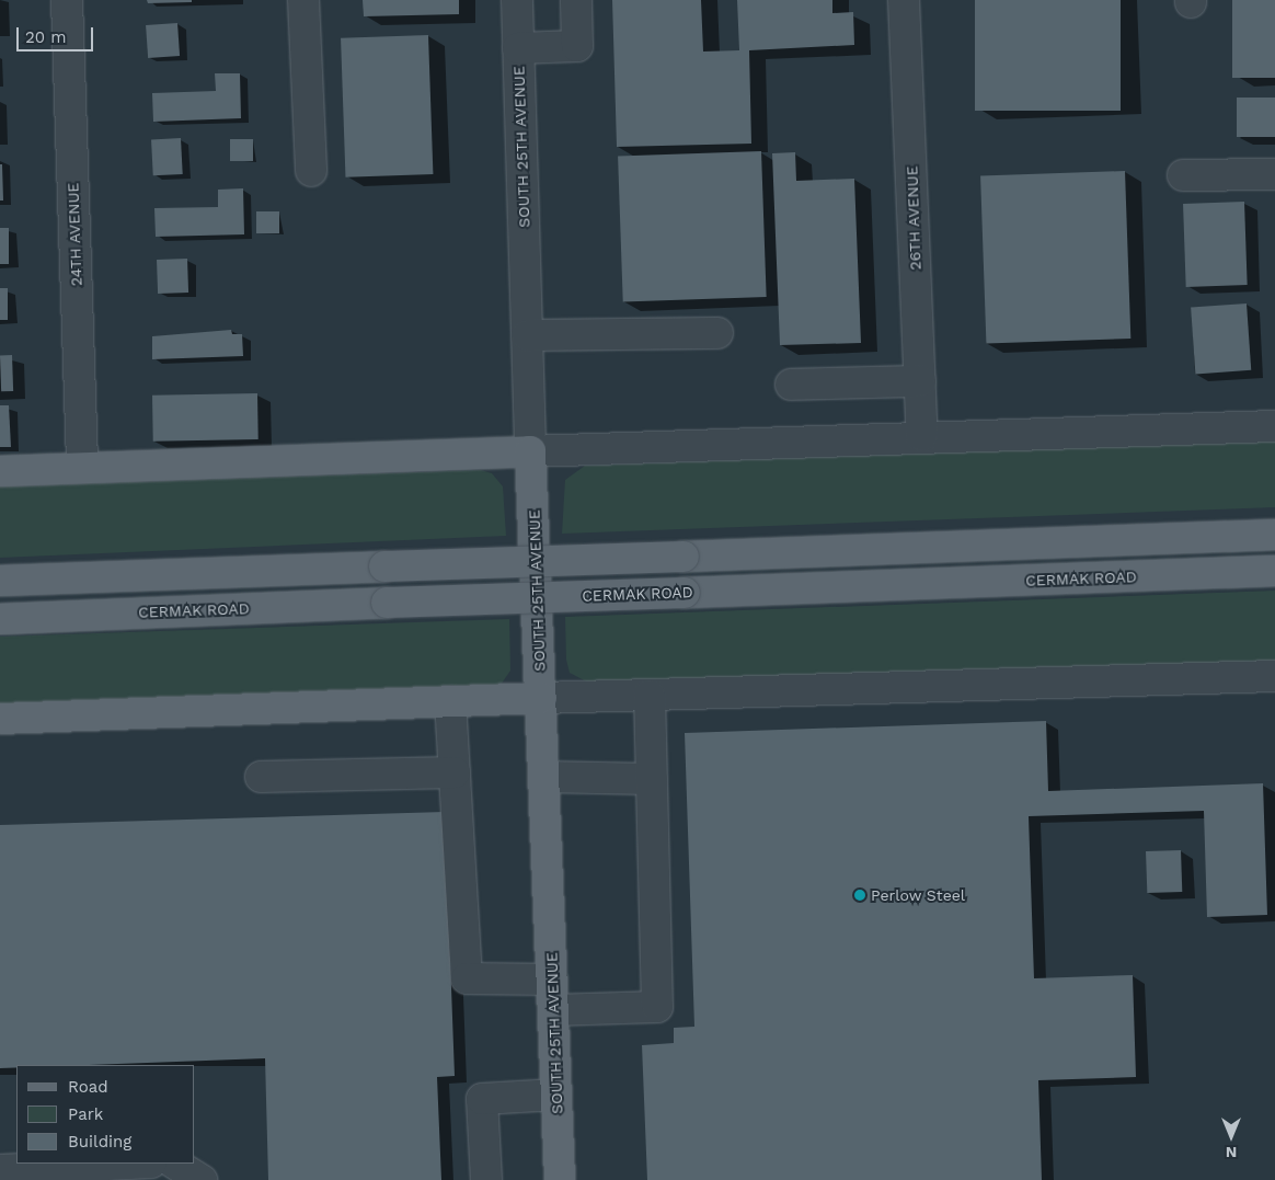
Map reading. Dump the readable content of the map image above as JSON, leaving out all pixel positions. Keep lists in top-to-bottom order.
{
  "streets": {
    "main road": ["SOUTH 25TH AVENUE", "CERMAK ROAD"],
    "street": ["26TH AVENUE", "24TH AVENUE"]
  },
  "places": ["Perlow Steel"],
  "legend": ["Road", "Park", "Building"],
  "scale_bar": "20 m",
  "north": "bottom"
}
